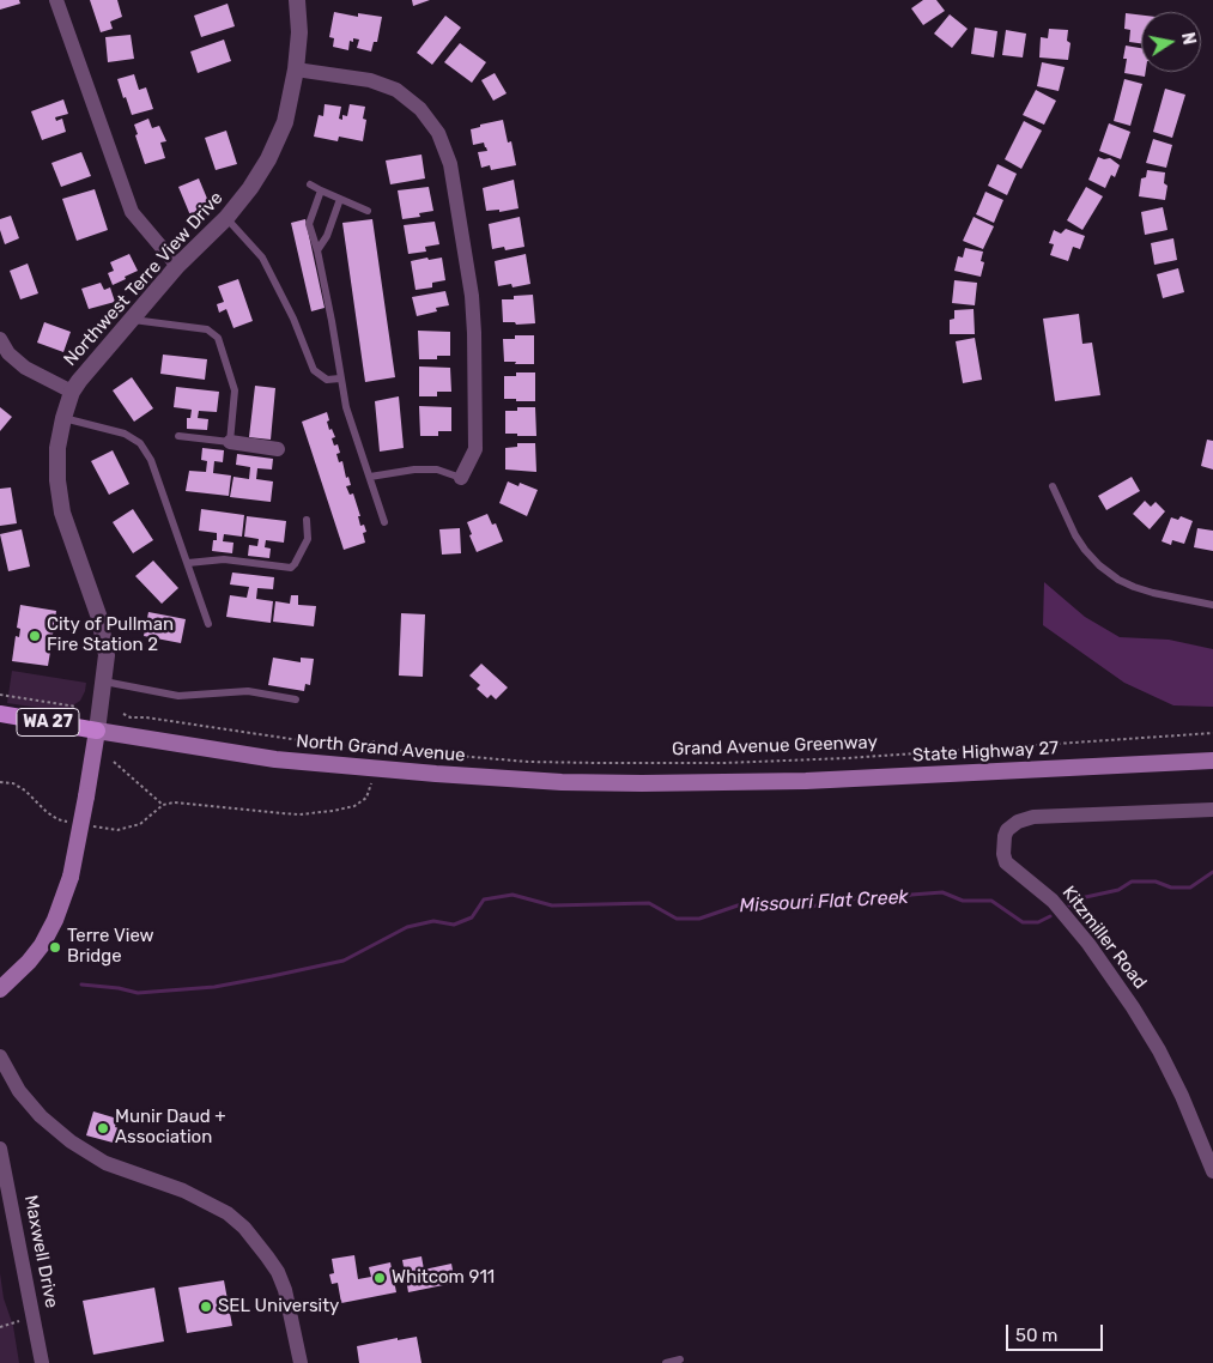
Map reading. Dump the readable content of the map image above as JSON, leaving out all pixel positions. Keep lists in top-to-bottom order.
{
  "streets": {
    "main road": ["WA 27", "North Grand Avenue", "State Highway 27"],
    "street": ["Northwest Terre View Drive", "Kitzmiller Road", "Maxwell Drive"],
    "path": ["Grand Avenue Greenway"]
  },
  "crossings": [
    ["Northwest Terre View Drive", "North Grand Avenue"],
    ["North Grand Avenue", "State Highway 27"]
  ],
  "water": ["Missouri Flat Creek"],
  "places": [
    "City of Pullman Fire Station 2",
    "Terre View Bridge",
    "Munir Daud + Association",
    "Whitcom 911",
    "SEL University"
  ],
  "scale_bar": "50 m",
  "north": "right"
}
